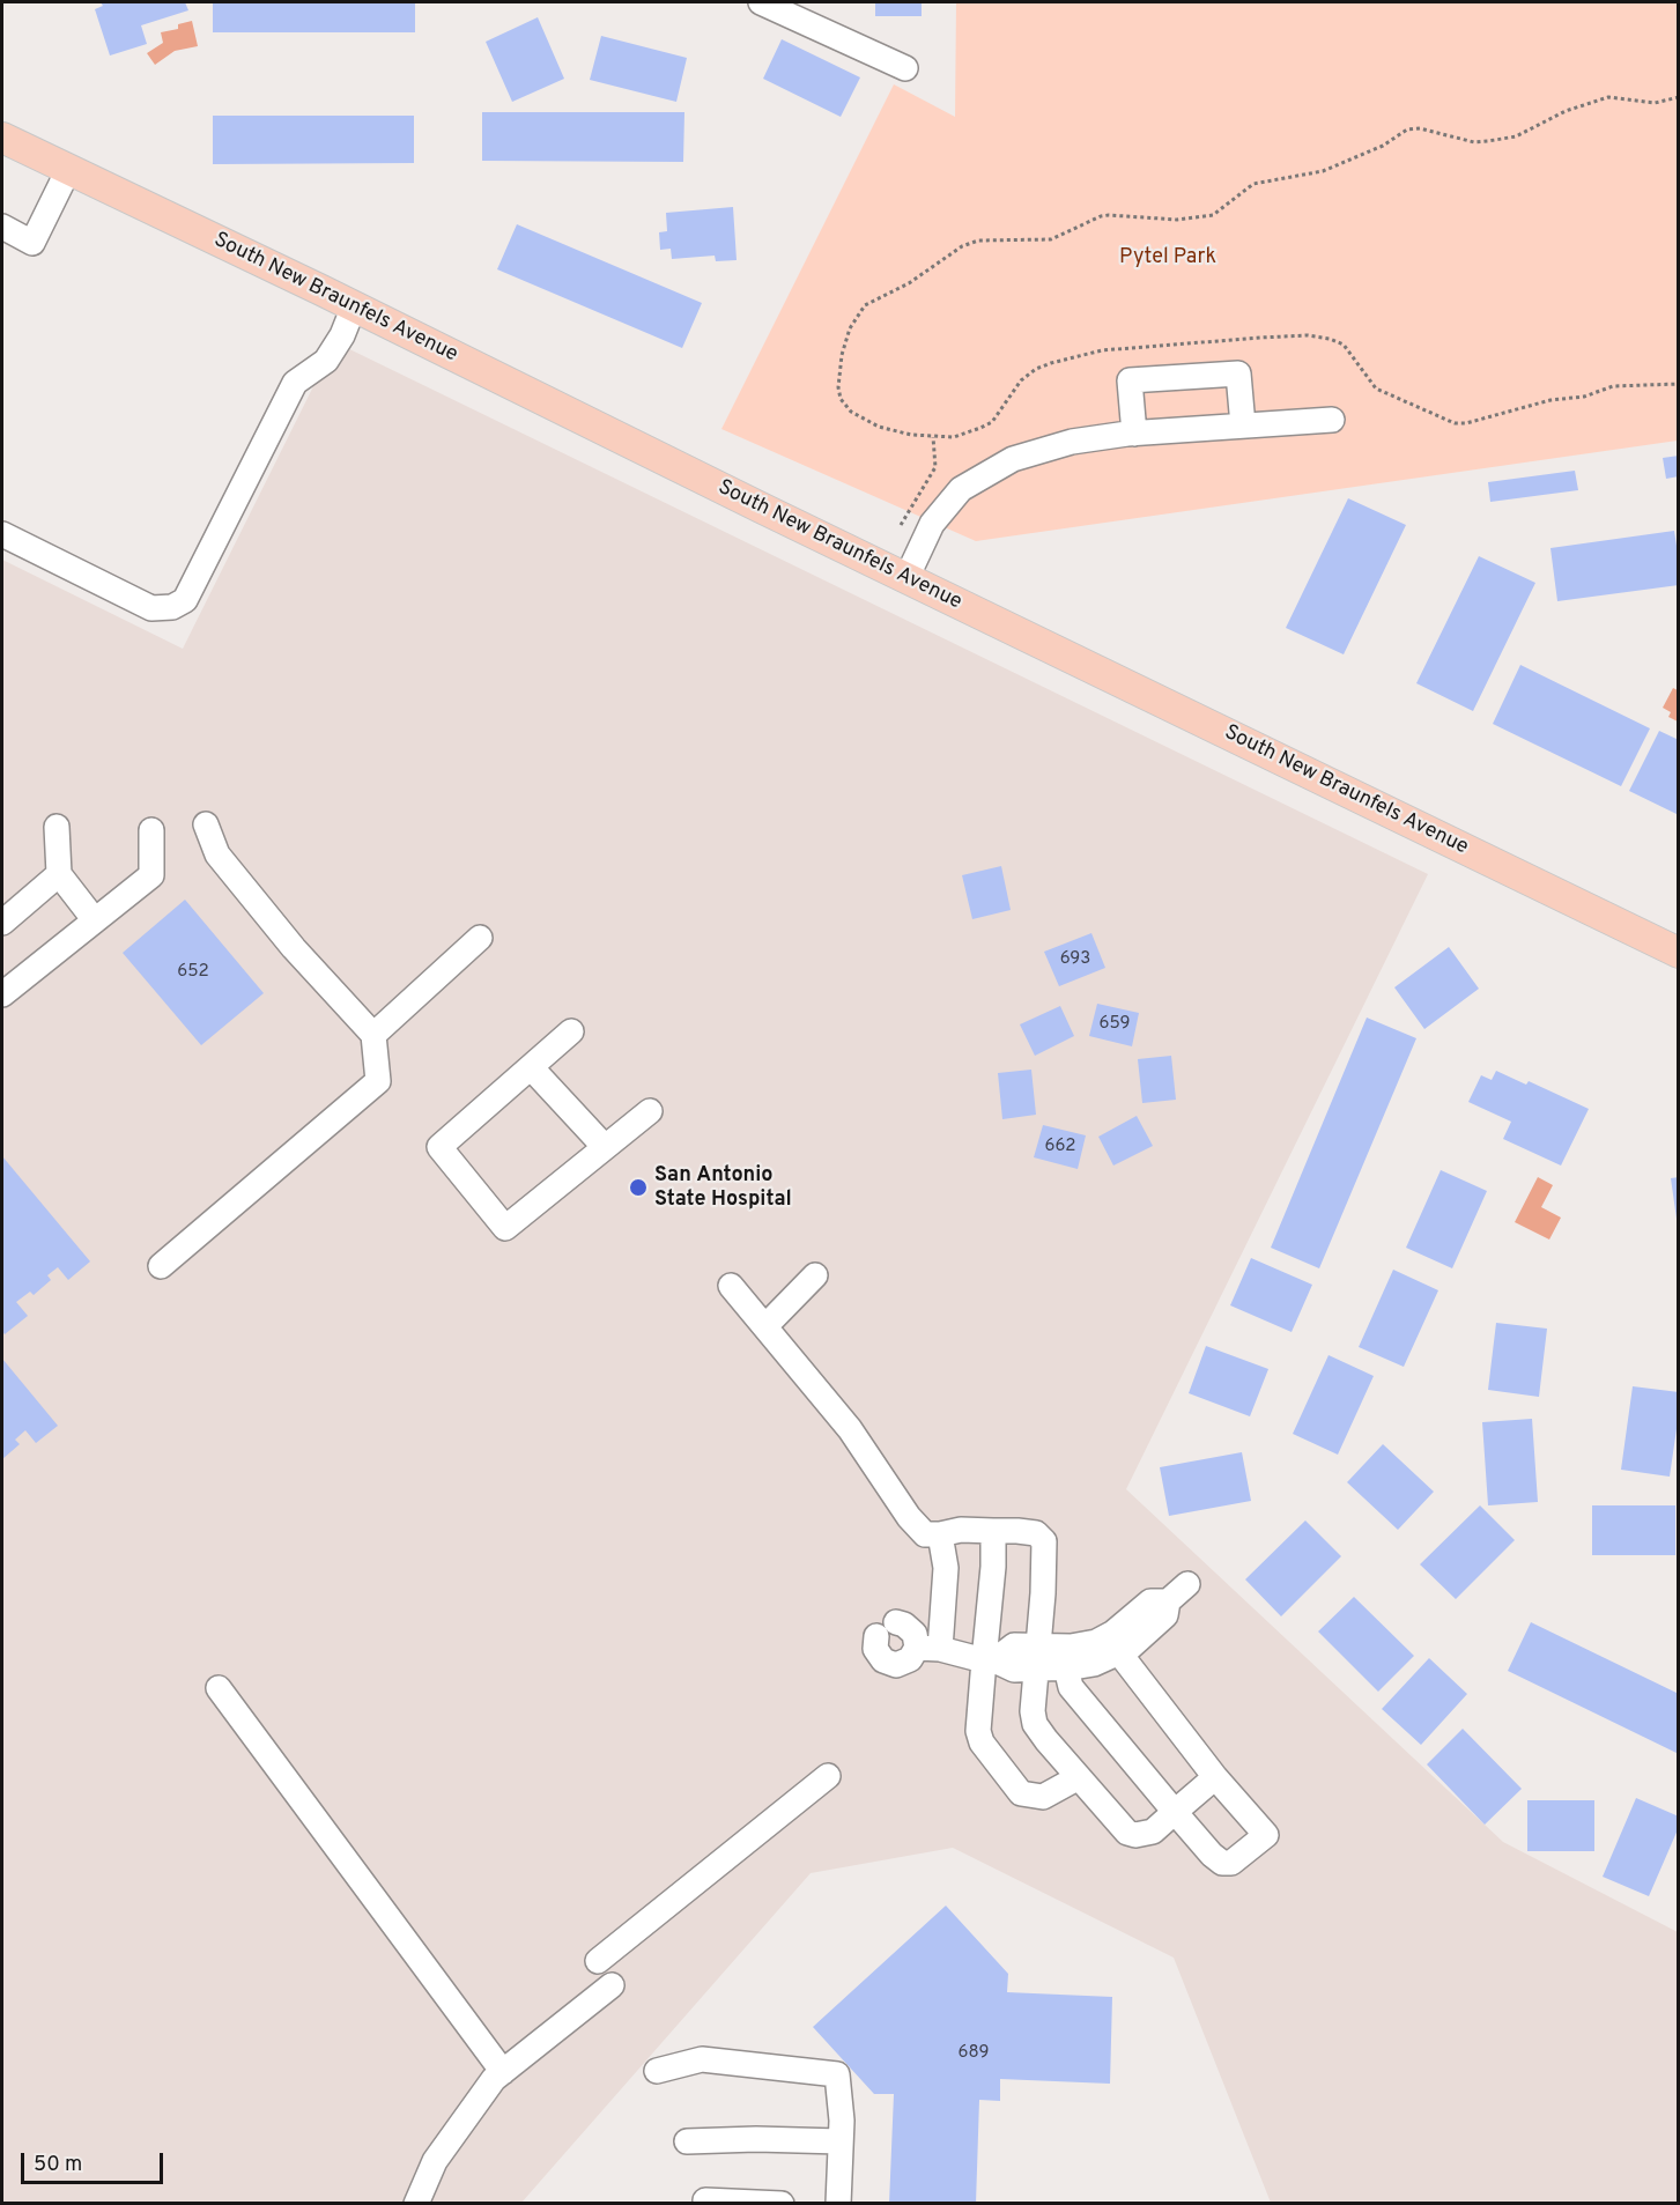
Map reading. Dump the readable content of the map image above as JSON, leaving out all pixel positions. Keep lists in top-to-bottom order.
{
  "streets": {
    "main road": ["South New Braunfels Avenue"]
  },
  "parks": ["Pytel Park"],
  "places": ["San Antonio State Hospital"],
  "house_numbers": [
    "693",
    "652",
    "659",
    "662",
    "689"
  ],
  "scale_bar": "50 m"
}
